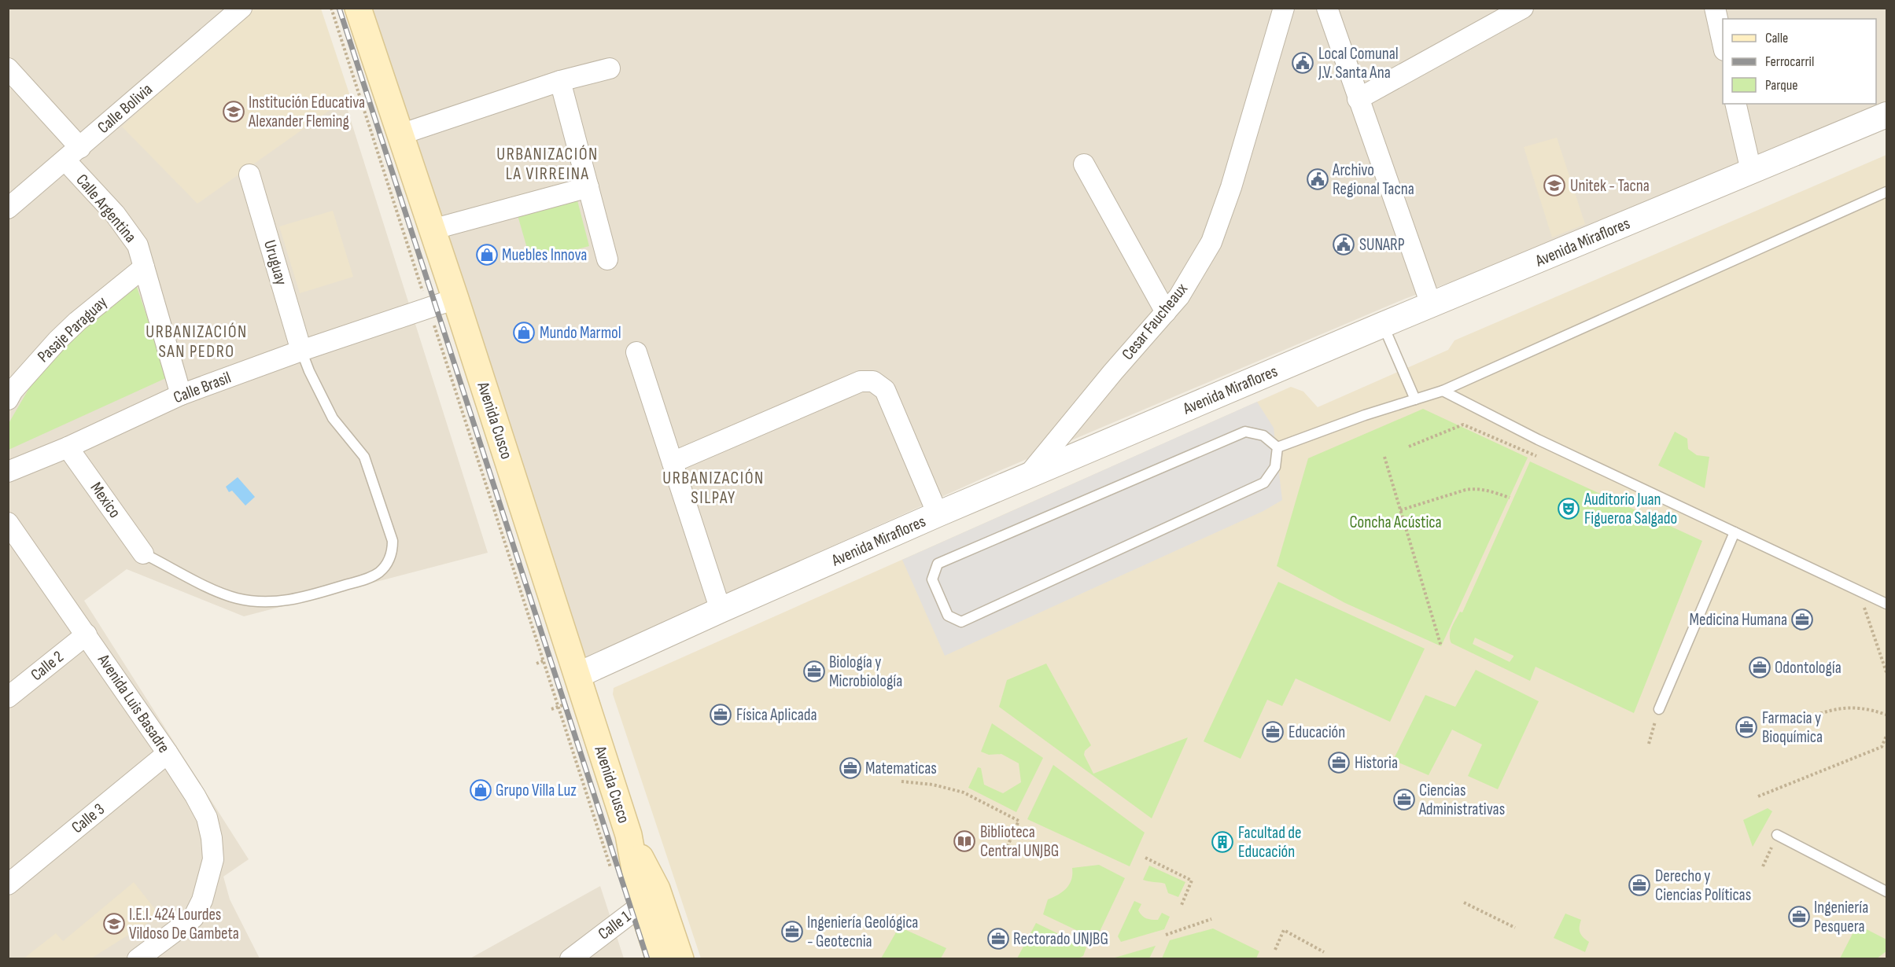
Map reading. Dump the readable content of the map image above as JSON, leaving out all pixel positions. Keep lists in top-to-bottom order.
{
  "streets": {
    "main road": ["Avenida Cusco"],
    "street": [
      "Calle Bolivia",
      "Calle Argentina",
      "Avenida Miraflores",
      "Uruguay",
      "Cesar Faucheaux",
      "Pasaje Paraguay",
      "Calle Brasil",
      "Mexico",
      "Calle 2",
      "Avenida Luis Basadre",
      "Calle 3",
      "Calle 1"
    ]
  },
  "crossings": [
    ["Calle Bolivia", "Calle Argentina"],
    ["Calle Argentina", "Pasaje Paraguay"],
    ["Calle Argentina", "Calle Brasil"],
    ["Avenida Miraflores", "Cesar Faucheaux"],
    ["Avenida Miraflores", "Avenida Cusco"],
    ["Uruguay", "Calle Brasil"],
    ["Calle Brasil", "Avenida Cusco"],
    ["Calle Brasil", "Mexico"],
    ["Avenida Cusco", "Calle 1"],
    ["Calle 2", "Avenida Luis Basadre"],
    ["Avenida Luis Basadre", "Calle 3"]
  ],
  "districts": ["URBANIZACIÓN LA VIRREINA", "URBANIZACIÓN SAN PEDRO", "URBANIZACIÓN SILPAY"],
  "parks": ["Concha Acústica"],
  "places": {
    "public building": ["Local Comunal J.V. Santa Ana", "Archivo Regional Tacna", "SUNARP"],
    "school or university": ["Institución Educativa Alexander Fleming", "Unitek - Tacna", "I.E.I. 424 Lourdes Vildoso De Gambeta"],
    "shop": ["Muebles Innova", "Mundo Marmol", "Grupo Villa Luz"],
    "theatre": ["Auditorio Juan Figueroa Salgado"],
    "office": [
      "Medicina Humana",
      "Odontología",
      "Biología y Microbiología",
      "Física Aplicada",
      "Farmacia y Bioquímica",
      "Educación",
      "Historia",
      "Matematicas",
      "Ciencias Administrativas",
      "Derecho y Ciencias Políticas",
      "Ingeniería Pesquera",
      "Ingeniería Geológica - Geotecnia",
      "Rectorado UNJBG"
    ],
    "library": ["Biblioteca Central UNJBG"],
    "building": ["Facultad de Educación"]
  },
  "legend": ["Calle", "Ferrocarril", "Parque"]
}
